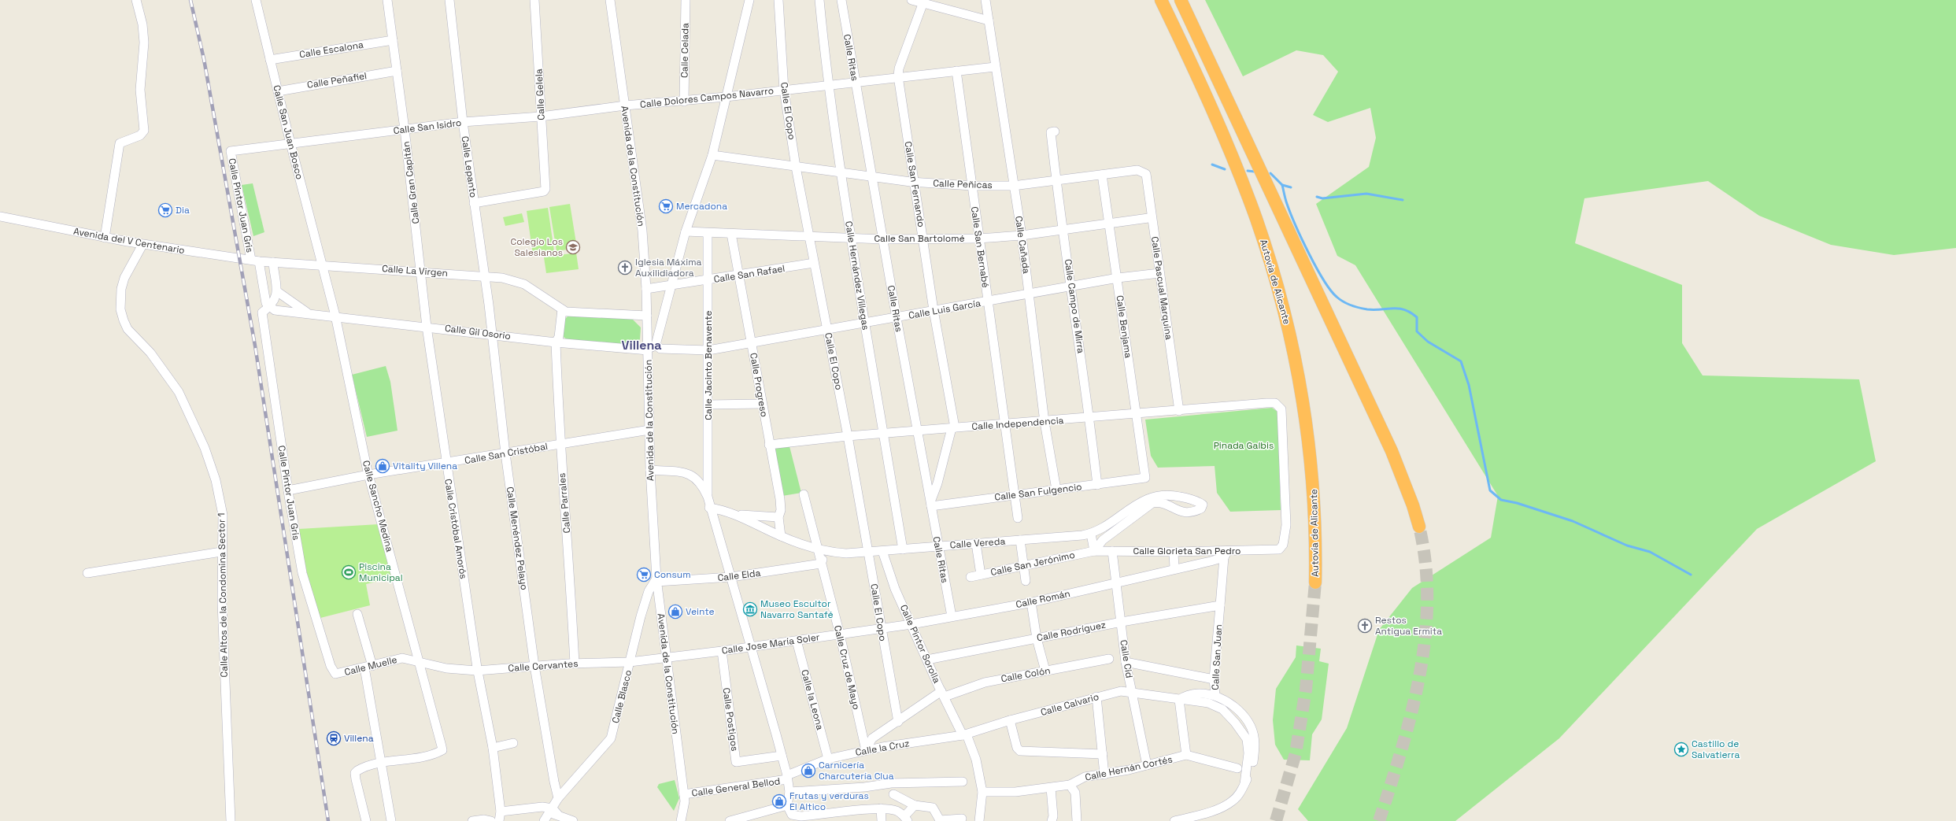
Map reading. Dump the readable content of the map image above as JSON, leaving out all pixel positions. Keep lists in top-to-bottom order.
{
  "streets": {
    "highway": ["Autovía de Alicante"],
    "street": [
      "Calle Escalona",
      "Calle Celada",
      "Calle Ritas",
      "Calle Peñafiel",
      "Calle Gelela",
      "Calle Dolores Campos Navarro",
      "Calle El Copo",
      "Calle San Isidro",
      "Calle San Juan Bosco",
      "Avenida de la Constitución",
      "Calle Lepanto",
      "Calle Gran Capitán",
      "Calle San Fernando",
      "Calle Peñicas",
      "Calle Pintor Juan Gris",
      "Calle San Bartolomé",
      "Avenida del V Centenario",
      "Calle Cañada",
      "Calle San Bernabé",
      "Calle La Virgen",
      "Calle San Rafael",
      "Calle Hernández Villegas",
      "Calle Pascual Marquina",
      "Calle Campo de Mirra",
      "Calle Luis García",
      "Calle Benjama",
      "Calle Gil Osorio",
      "Calle Jacinto Benavente",
      "Calle Progreso",
      "Calle Independencia",
      "Calle San Cristóbal",
      "Calle San Fulgencio",
      "Calle Parrales",
      "Calle Sancho Medina",
      "Calle Cristóbal Amorós",
      "Calle Menéndez Pelayo",
      "Calle Vereda",
      "Calle Glorieta San Pedro",
      "Calle San Jerónimo",
      "Calle Elda",
      "Calle Altos de la Condomina Sector 1",
      "Calle Román",
      "Calle Rodríguez",
      "Calle Jose María Soler",
      "Calle Pintor Sorolla",
      "Calle San Juan",
      "Calle Cid",
      "Calle Muelle",
      "Calle Cervantes",
      "Calle Cruz de Mayo",
      "Calle Colón",
      "Calle Blasco",
      "Calle la Leona",
      "Calle Calvario",
      "Calle Postigos",
      "Calle la Cruz",
      "Calle Hernán Cortés",
      "Calle General Bellod"
    ]
  },
  "crossings": [
    ["Calle Escalona", "Calle San Juan Bosco"],
    ["Calle Escalona", "Calle Gran Capitán"],
    ["Calle Celada", "Calle Dolores Campos Navarro"],
    ["Calle Ritas", "Calle Dolores Campos Navarro"],
    ["Calle Ritas", "Calle San Fernando"],
    ["Calle Ritas", "Calle Peñicas"],
    ["Calle Ritas", "Calle San Bartolomé"],
    ["Calle Ritas", "Calle Luis García"],
    ["Calle Ritas", "Calle Independencia"],
    ["Calle Ritas", "Calle San Fulgencio"],
    ["Calle Ritas", "Calle Vereda"],
    ["Calle Ritas", "Calle Román"],
    ["Calle Peñafiel", "Calle San Juan Bosco"],
    ["Calle Peñafiel", "Calle Gran Capitán"],
    ["Calle Gelela", "Calle San Isidro"],
    ["Calle Gelela", "Calle Lepanto"],
    ["Calle Dolores Campos Navarro", "Calle El Copo"],
    ["Calle Dolores Campos Navarro", "Calle San Isidro"],
    ["Calle Dolores Campos Navarro", "Avenida de la Constitución"],
    ["Calle Dolores Campos Navarro", "Calle San Fernando"],
    ["Calle Dolores Campos Navarro", "Calle Cañada"],
    ["Calle Dolores Campos Navarro", "Calle San Bernabé"],
    ["Calle Dolores Campos Navarro", "Calle Hernández Villegas"],
    ["Calle El Copo", "Calle Peñicas"],
    ["Calle El Copo", "Calle San Bartolomé"],
    ["Calle El Copo", "Calle San Rafael"],
    ["Calle El Copo", "Calle Luis García"],
    ["Calle El Copo", "Calle Independencia"],
    ["Calle El Copo", "Calle Vereda"],
    ["Calle El Copo", "Calle Jose María Soler"],
    ["Calle El Copo", "Calle Colón"],
    ["Calle San Isidro", "Calle San Juan Bosco"],
    ["Calle San Isidro", "Avenida de la Constitución"],
    ["Calle San Isidro", "Calle Lepanto"],
    ["Calle San Isidro", "Calle Gran Capitán"],
    ["Calle San Isidro", "Calle Pintor Juan Gris"],
    ["Calle San Juan Bosco", "Calle La Virgen"],
    ["Calle San Juan Bosco", "Calle Sancho Medina"],
    ["Avenida de la Constitución", "Calle La Virgen"],
    ["Avenida de la Constitución", "Calle San Rafael"],
    ["Avenida de la Constitución", "Calle Gil Osorio"],
    ["Avenida de la Constitución", "Calle San Cristóbal"],
    ["Avenida de la Constitución", "Calle Elda"],
    ["Avenida de la Constitución", "Calle Jose María Soler"],
    ["Avenida de la Constitución", "Calle Cervantes"],
    ["Avenida de la Constitución", "Calle Blasco"],
    ["Avenida de la Constitución", "Calle General Bellod"],
    ["Calle Lepanto", "Calle La Virgen"],
    ["Calle Lepanto", "Calle Menéndez Pelayo"],
    ["Calle Gran Capitán", "Calle La Virgen"],
    ["Calle Gran Capitán", "Calle Cristóbal Amorós"],
    ["Calle San Fernando", "Calle Peñicas"],
    ["Calle San Fernando", "Calle San Bartolomé"],
    ["Calle San Fernando", "Calle Luis García"],
    ["Calle San Fernando", "Calle Independencia"],
    ["Calle San Fernando", "Calle San Fulgencio"],
    ["Calle Peñicas", "Calle Cañada"],
    ["Calle Peñicas", "Calle San Bernabé"],
    ["Calle Peñicas", "Calle Hernández Villegas"],
    ["Calle Peñicas", "Calle Pascual Marquina"],
    ["Calle Peñicas", "Calle Campo de Mirra"],
    ["Calle Peñicas", "Calle Benjama"],
    ["Calle Pintor Juan Gris", "Avenida del V Centenario"],
    ["Calle Pintor Juan Gris", "Calle La Virgen"],
    ["Calle Pintor Juan Gris", "Calle Gil Osorio"],
    ["Calle Pintor Juan Gris", "Calle San Cristóbal"],
    ["Calle Pintor Juan Gris", "Calle Muelle"],
    ["Calle San Bartolomé", "Calle Cañada"],
    ["Calle San Bartolomé", "Calle San Bernabé"],
    ["Calle San Bartolomé", "Calle Hernández Villegas"],
    ["Calle San Bartolomé", "Calle Pascual Marquina"],
    ["Calle San Bartolomé", "Calle Campo de Mirra"],
    ["Calle San Bartolomé", "Calle Benjama"],
    ["Calle San Bartolomé", "Calle Jacinto Benavente"],
    ["Calle San Bartolomé", "Calle Progreso"],
    ["Avenida del V Centenario", "Calle La Virgen"],
    ["Avenida del V Centenario", "Calle Altos de la Condomina Sector 1"],
    ["Calle Cañada", "Calle Luis García"],
    ["Calle Cañada", "Calle Independencia"],
    ["Calle Cañada", "Calle San Fulgencio"],
    ["Calle San Bernabé", "Calle Luis García"],
    ["Calle San Bernabé", "Calle Independencia"],
    ["Calle San Bernabé", "Calle San Fulgencio"],
    ["Calle La Virgen", "Calle Parrales"],
    ["Calle La Virgen", "Calle Sancho Medina"],
    ["Calle La Virgen", "Calle Cristóbal Amorós"],
    ["Calle La Virgen", "Calle Menéndez Pelayo"],
    ["Calle San Rafael", "Calle Jacinto Benavente"],
    ["Calle San Rafael", "Calle Progreso"],
    ["Calle Hernández Villegas", "Calle Luis García"],
    ["Calle Hernández Villegas", "Calle Independencia"],
    ["Calle Hernández Villegas", "Calle Vereda"],
    ["Calle Pascual Marquina", "Calle Luis García"],
    ["Calle Pascual Marquina", "Calle Independencia"],
    ["Calle Campo de Mirra", "Calle Luis García"],
    ["Calle Campo de Mirra", "Calle Independencia"],
    ["Calle Campo de Mirra", "Calle San Fulgencio"],
    ["Calle Luis García", "Calle Benjama"],
    ["Calle Luis García", "Calle Jacinto Benavente"],
    ["Calle Luis García", "Calle Progreso"],
    ["Calle Benjama", "Calle Independencia"],
    ["Calle Benjama", "Calle San Fulgencio"],
    ["Calle Gil Osorio", "Calle Parrales"],
    ["Calle Gil Osorio", "Calle Sancho Medina"],
    ["Calle Gil Osorio", "Calle Cristóbal Amorós"],
    ["Calle Gil Osorio", "Calle Menéndez Pelayo"],
    ["Calle Progreso", "Calle Independencia"],
    ["Calle Progreso", "Calle Vereda"],
    ["Calle Independencia", "Calle Glorieta San Pedro"],
    ["Calle San Cristóbal", "Calle Parrales"],
    ["Calle San Cristóbal", "Calle Sancho Medina"],
    ["Calle San Cristóbal", "Calle Cristóbal Amorós"],
    ["Calle San Cristóbal", "Calle Menéndez Pelayo"],
    ["Calle Parrales", "Calle Cervantes"],
    ["Calle Sancho Medina", "Calle Muelle"],
    ["Calle Sancho Medina", "Calle Cervantes"],
    ["Calle Cristóbal Amorós", "Calle Cervantes"],
    ["Calle Menéndez Pelayo", "Calle Cervantes"],
    ["Calle Menéndez Pelayo", "Calle Blasco"],
    ["Calle Vereda", "Calle Elda"],
    ["Calle Vereda", "Calle Pintor Sorolla"],
    ["Calle Vereda", "Calle Cruz de Mayo"],
    ["Calle Glorieta San Pedro", "Calle San Jerónimo"],
    ["Calle Glorieta San Pedro", "Calle Román"],
    ["Calle Glorieta San Pedro", "Calle San Juan"],
    ["Calle Glorieta San Pedro", "Calle Cid"],
    ["Calle Elda", "Calle Cruz de Mayo"],
    ["Calle Elda", "Calle Blasco"],
    ["Calle Román", "Calle Jose María Soler"],
    ["Calle Román", "Calle Pintor Sorolla"],
    ["Calle Román", "Calle San Juan"],
    ["Calle Román", "Calle Cid"],
    ["Calle Rodríguez", "Calle Pintor Sorolla"],
    ["Calle Rodríguez", "Calle San Juan"],
    ["Calle Rodríguez", "Calle Cid"],
    ["Calle Jose María Soler", "Calle Pintor Sorolla"],
    ["Calle Jose María Soler", "Calle Cervantes"],
    ["Calle Jose María Soler", "Calle Cruz de Mayo"],
    ["Calle Jose María Soler", "Calle la Leona"],
    ["Calle Jose María Soler", "Calle Postigos"],
    ["Calle Pintor Sorolla", "Calle Colón"],
    ["Calle Pintor Sorolla", "Calle Calvario"],
    ["Calle Pintor Sorolla", "Calle la Cruz"],
    ["Calle Pintor Sorolla", "Calle Hernán Cortés"],
    ["Calle San Juan", "Calle Calvario"],
    ["Calle Cid", "Calle Calvario"],
    ["Calle Cid", "Calle Hernán Cortés"],
    ["Calle Muelle", "Calle Cervantes"],
    ["Calle Cervantes", "Calle Blasco"],
    ["Calle Cruz de Mayo", "Calle Colón"],
    ["Calle Cruz de Mayo", "Calle la Cruz"],
    ["Calle Colón", "Calle la Cruz"],
    ["Calle la Leona", "Calle la Cruz"],
    ["Calle Calvario", "Calle la Cruz"],
    ["Calle la Cruz", "Calle General Bellod"]
  ],
  "districts": ["Villena"],
  "parks": ["Pinada Galbis"],
  "places": {
    "supermarket": ["Mercadona", "Dia", "Consum"],
    "school or university": ["Colegio Los Salesianos"],
    "church": ["Iglesia Máxima Auxilidiadora", "Restos Antigua Ermita"],
    "shop": [
      "Vitality Villena",
      "Veinte",
      "Carnicería Charcutería Clua",
      "Frutas y verduras El Altico"
    ],
    "sports": ["Piscina Municipal"],
    "museum": ["Museo Escultor Navarro Santafé"],
    "station": ["Villena"],
    "place": ["Castillo de Salvatierra"]
  }
}
